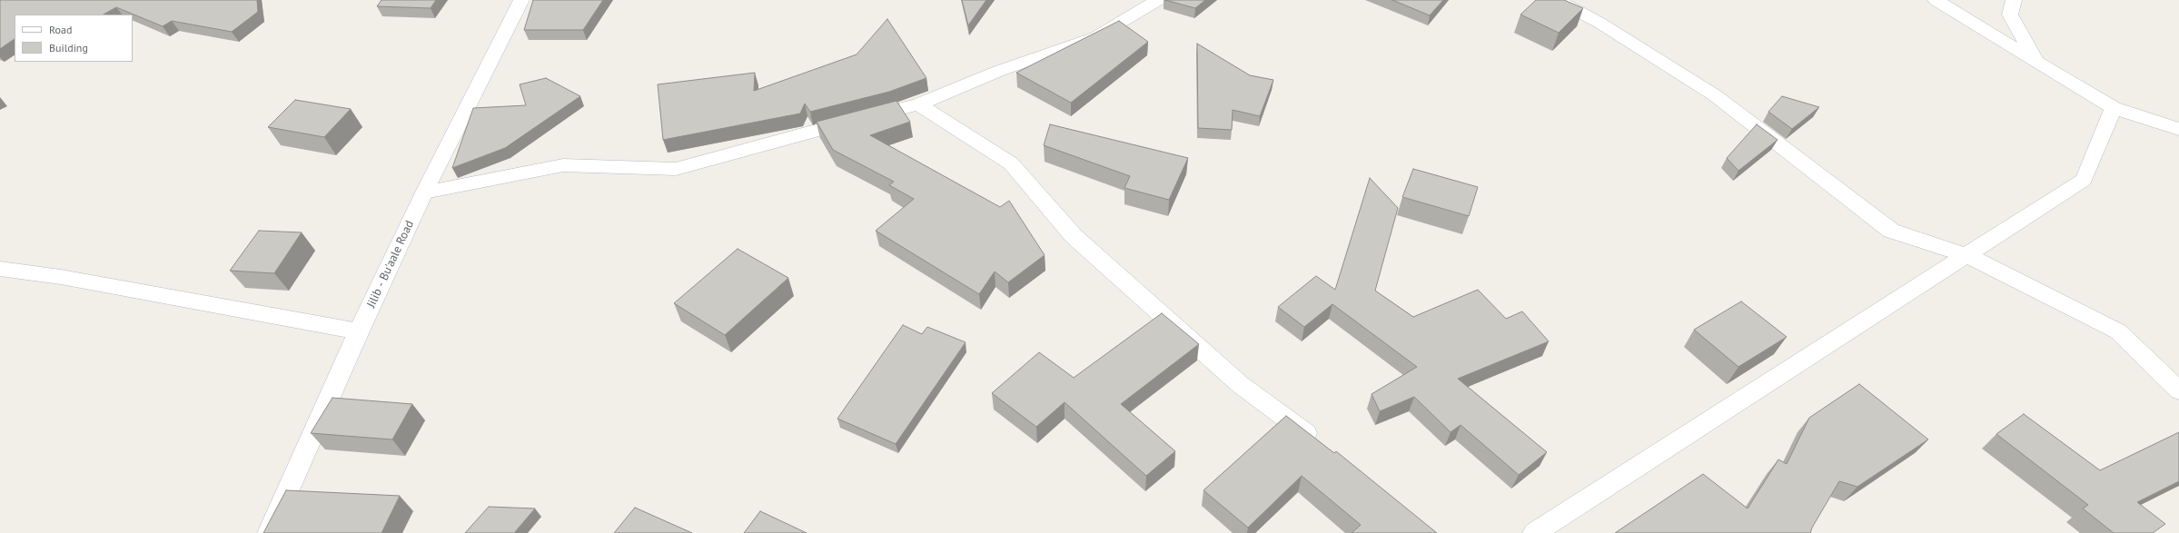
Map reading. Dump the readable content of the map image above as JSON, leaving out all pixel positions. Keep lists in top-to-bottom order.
{
  "streets": {
    "street": ["Jilib - Bu'aale Road"]
  },
  "legend": ["Road", "Building"]
}
